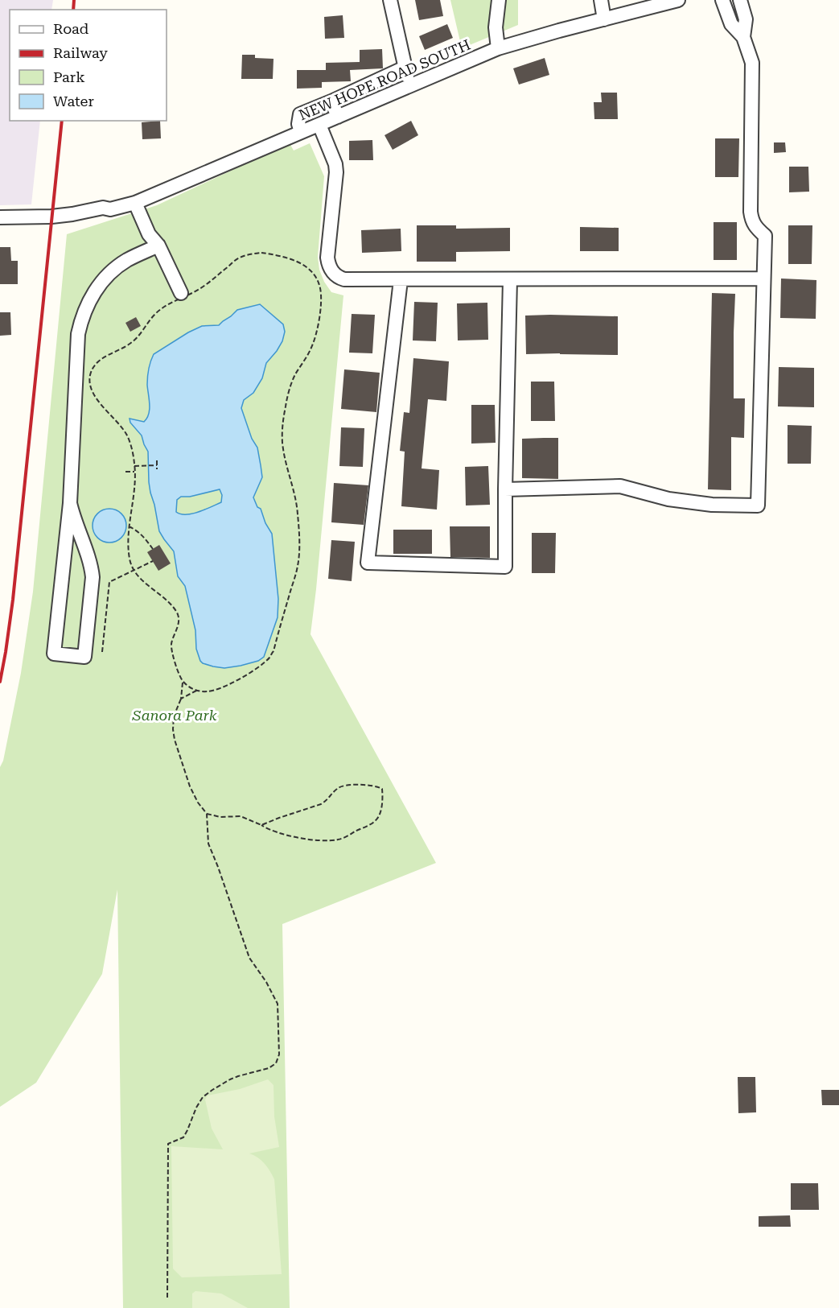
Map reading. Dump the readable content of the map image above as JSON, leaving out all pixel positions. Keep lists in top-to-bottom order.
{
  "streets": {
    "street": ["NEW HOPE ROAD SOUTH"]
  },
  "parks": ["Sanora Park"],
  "legend": [
    "Road",
    "Railway",
    "Park",
    "Water"
  ]
}
